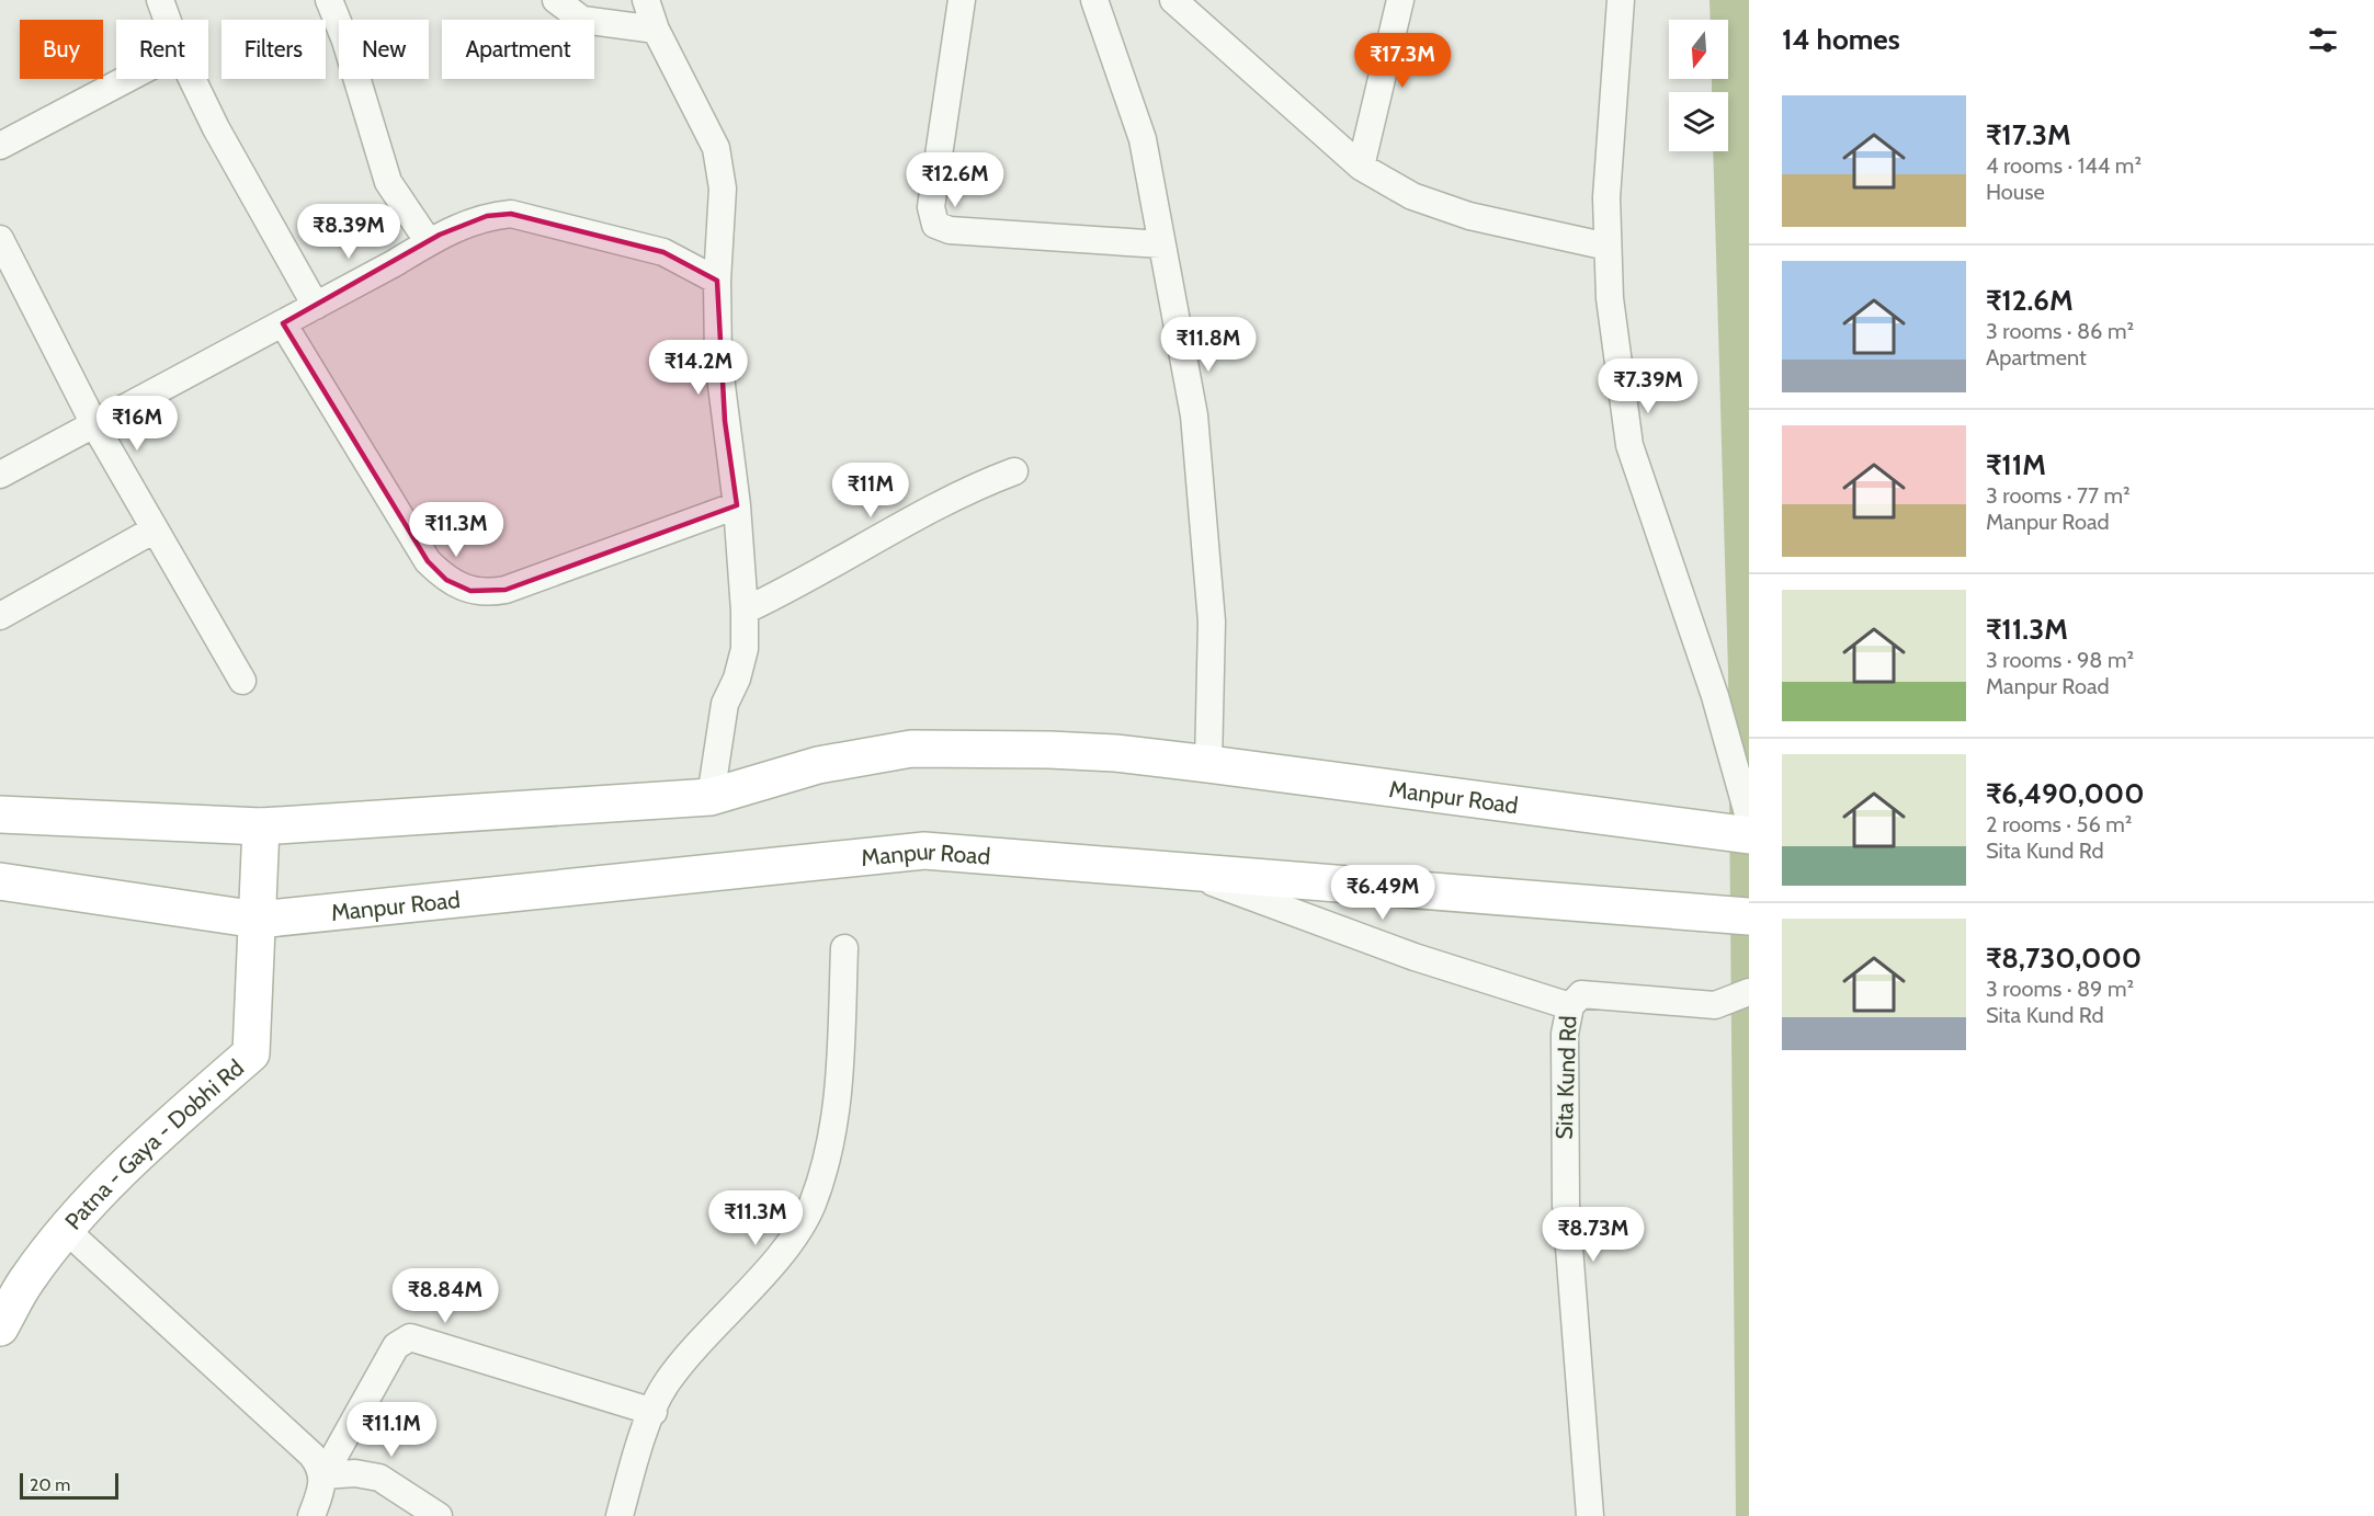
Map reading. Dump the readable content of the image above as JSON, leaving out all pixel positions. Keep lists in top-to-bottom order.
{
  "streets": {
    "main road": ["Manpur Road", "Patna - Gaya - Dobhi Rd"],
    "street": ["Sita Kund Rd"]
  },
  "crossings": [
    ["Manpur Road", "Sita Kund Rd"],
    ["Manpur Road", "Patna - Gaya - Dobhi Rd"]
  ],
  "scale_bar": "20 m",
  "north": "bottom",
  "page": {
    "heading": "14 homes",
    "chip": [
      "Buy",
      "Rent",
      "Filters",
      "New",
      "Apartment"
    ],
    "price": [
      "₹17.3M",
      "₹12.6M",
      "₹8.39M",
      "₹11.8M",
      "₹14.2M",
      "₹7.39M",
      "₹16M",
      "₹11M",
      "₹11.3M",
      "₹6.49M",
      "₹11.3M",
      "₹8.73M",
      "₹8.84M",
      "₹11.1M"
    ],
    "list": [
      {
        "name": "₹17.3M",
        "note": "4 rooms · 144 m² · House"
      },
      {
        "name": "₹12.6M",
        "note": "3 rooms · 86 m² · Apartment"
      },
      {
        "name": "₹11M",
        "note": "3 rooms · 77 m² · Manpur Road"
      },
      {
        "name": "₹11.3M",
        "note": "3 rooms · 98 m² · Manpur Road"
      },
      {
        "name": "₹6,490,000",
        "note": "2 rooms · 56 m² · Sita Kund Rd"
      },
      {
        "name": "₹8,730,000",
        "note": "3 rooms · 89 m² · Sita Kund Rd"
      }
    ],
    "scale": "20 m"
  }
}
